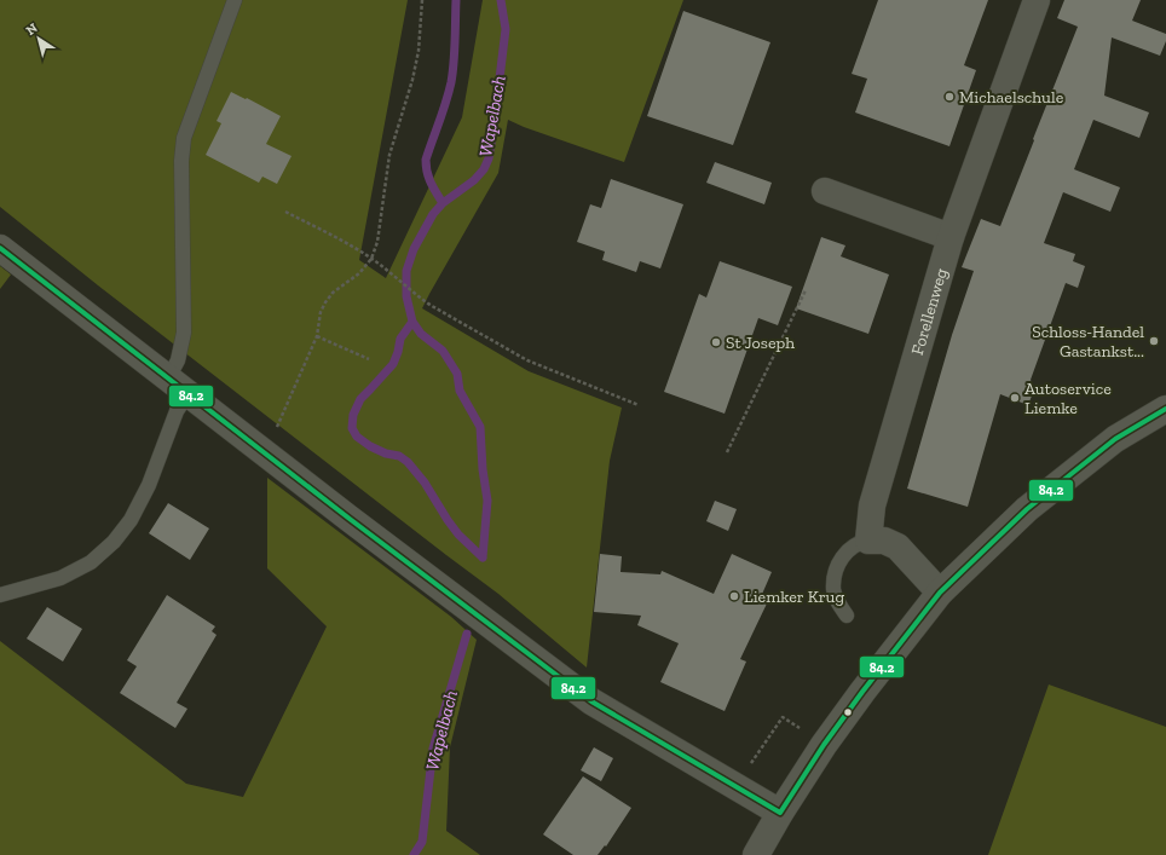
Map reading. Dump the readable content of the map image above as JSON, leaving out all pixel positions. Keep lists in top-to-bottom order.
{
  "streets": {
    "street": ["Forellenweg"]
  },
  "water": ["Wapelbach"],
  "places": [
    "Michaelschule",
    "Schloss-Handel Gastankst...",
    "St Joseph",
    "Autoservice Liemke",
    "Liemker Krug"
  ],
  "lines": ["transit line 84.2"],
  "north": "top left"
}
